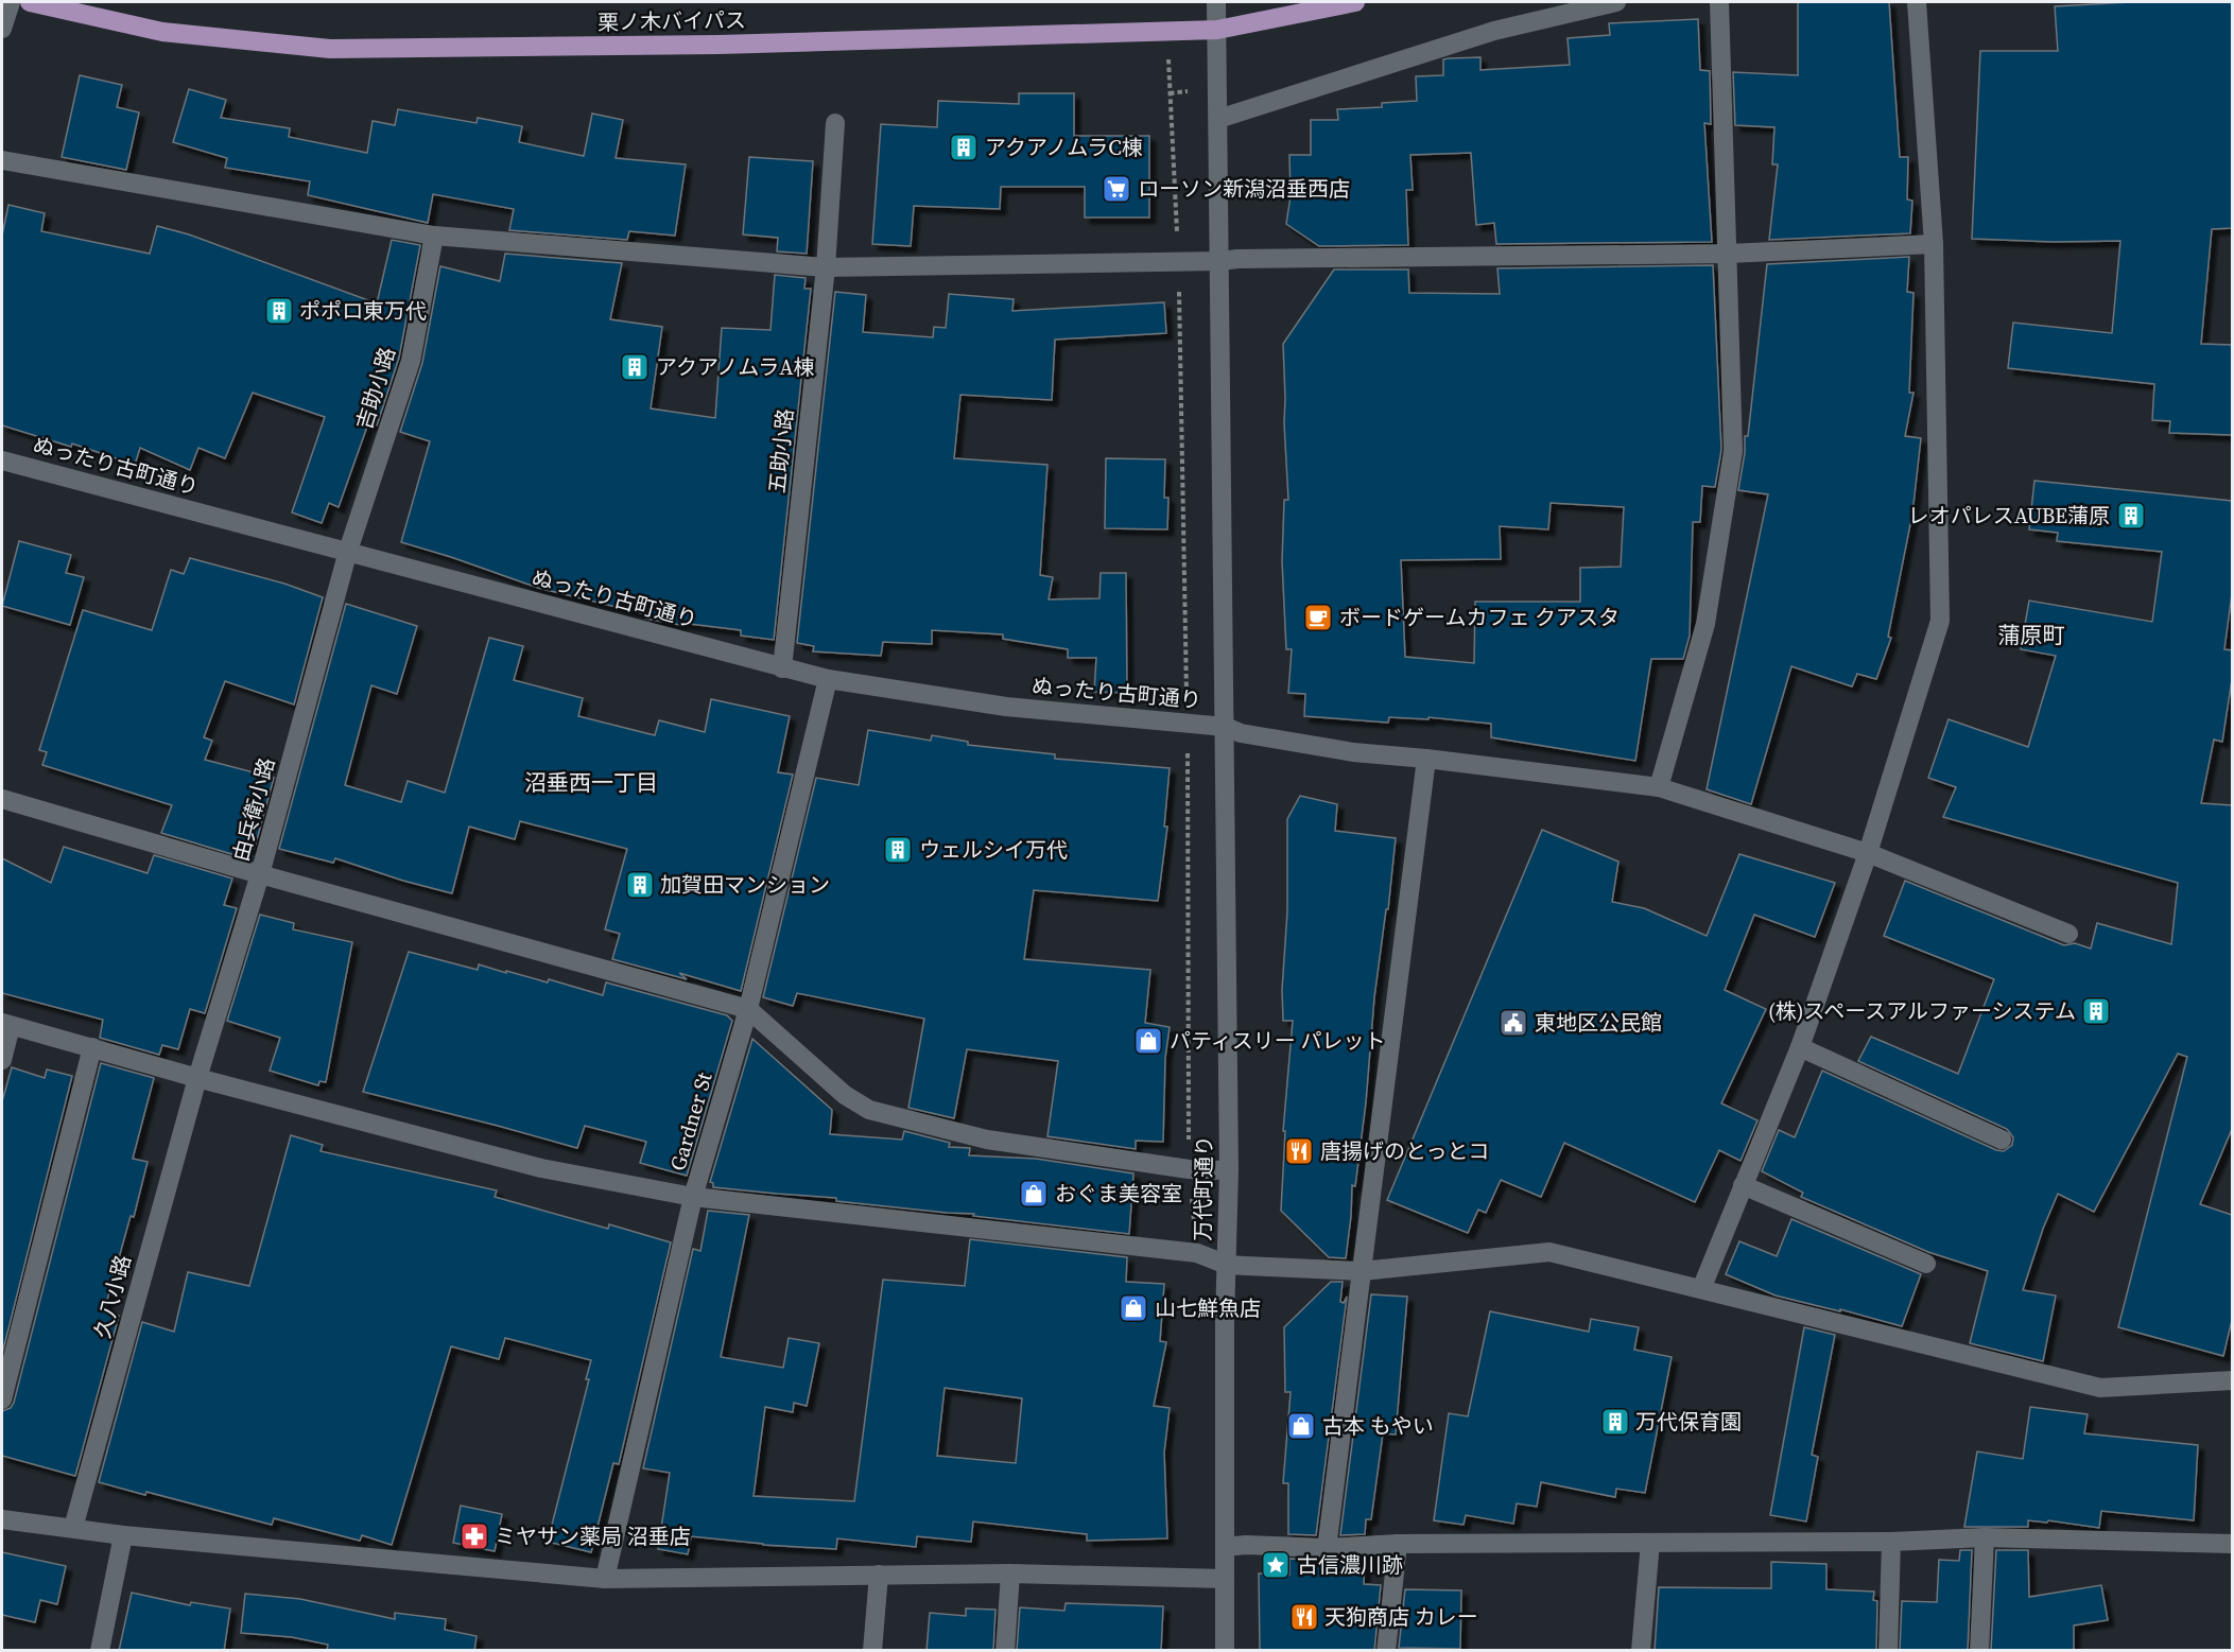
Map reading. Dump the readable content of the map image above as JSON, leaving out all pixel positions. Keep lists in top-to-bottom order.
{
  "streets": {
    "main road": ["栗ノ木バイパス"],
    "street": [
      "吉助小路",
      "五助小路",
      "ぬったり古町通り",
      "由兵衛小路",
      "Gardner St",
      "万代町通り",
      "久八小路"
    ]
  },
  "crossings": [
    ["栗ノ木バイパス", "万代町通り"],
    ["吉助小路", "ぬったり古町通り"],
    ["吉助小路", "由兵衛小路"],
    ["五助小路", "ぬったり古町通り"],
    ["ぬったり古町通り", "由兵衛小路"],
    ["ぬったり古町通り", "Gardner St"],
    ["ぬったり古町通り", "万代町通り"],
    ["由兵衛小路", "久八小路"]
  ],
  "districts": ["蒲原町", "沼垂西一丁目"],
  "places": {
    "building": [
      "アクアノムラC棟",
      "ポポロ東万代",
      "アクアノムラA棟",
      "レオパレスAUBE蒲原",
      "ウェルシイ万代",
      "加賀田マンション",
      "(株)スペースアルファーシステム",
      "万代保育園"
    ],
    "supermarket": ["ローソン新潟沼垂西店"],
    "cafe": ["ボードゲームカフェ クアスタ"],
    "public building": ["東地区公民館"],
    "shop": [
      "パティスリー パレット",
      "おぐま美容室",
      "山七鮮魚店",
      "古本 もやい"
    ],
    "restaurant": ["唐揚げのとっとコ", "天狗商店 カレー"],
    "pharmacy": ["ミヤサン薬局 沼垂店"],
    "place": ["古信濃川跡"]
  }
}
